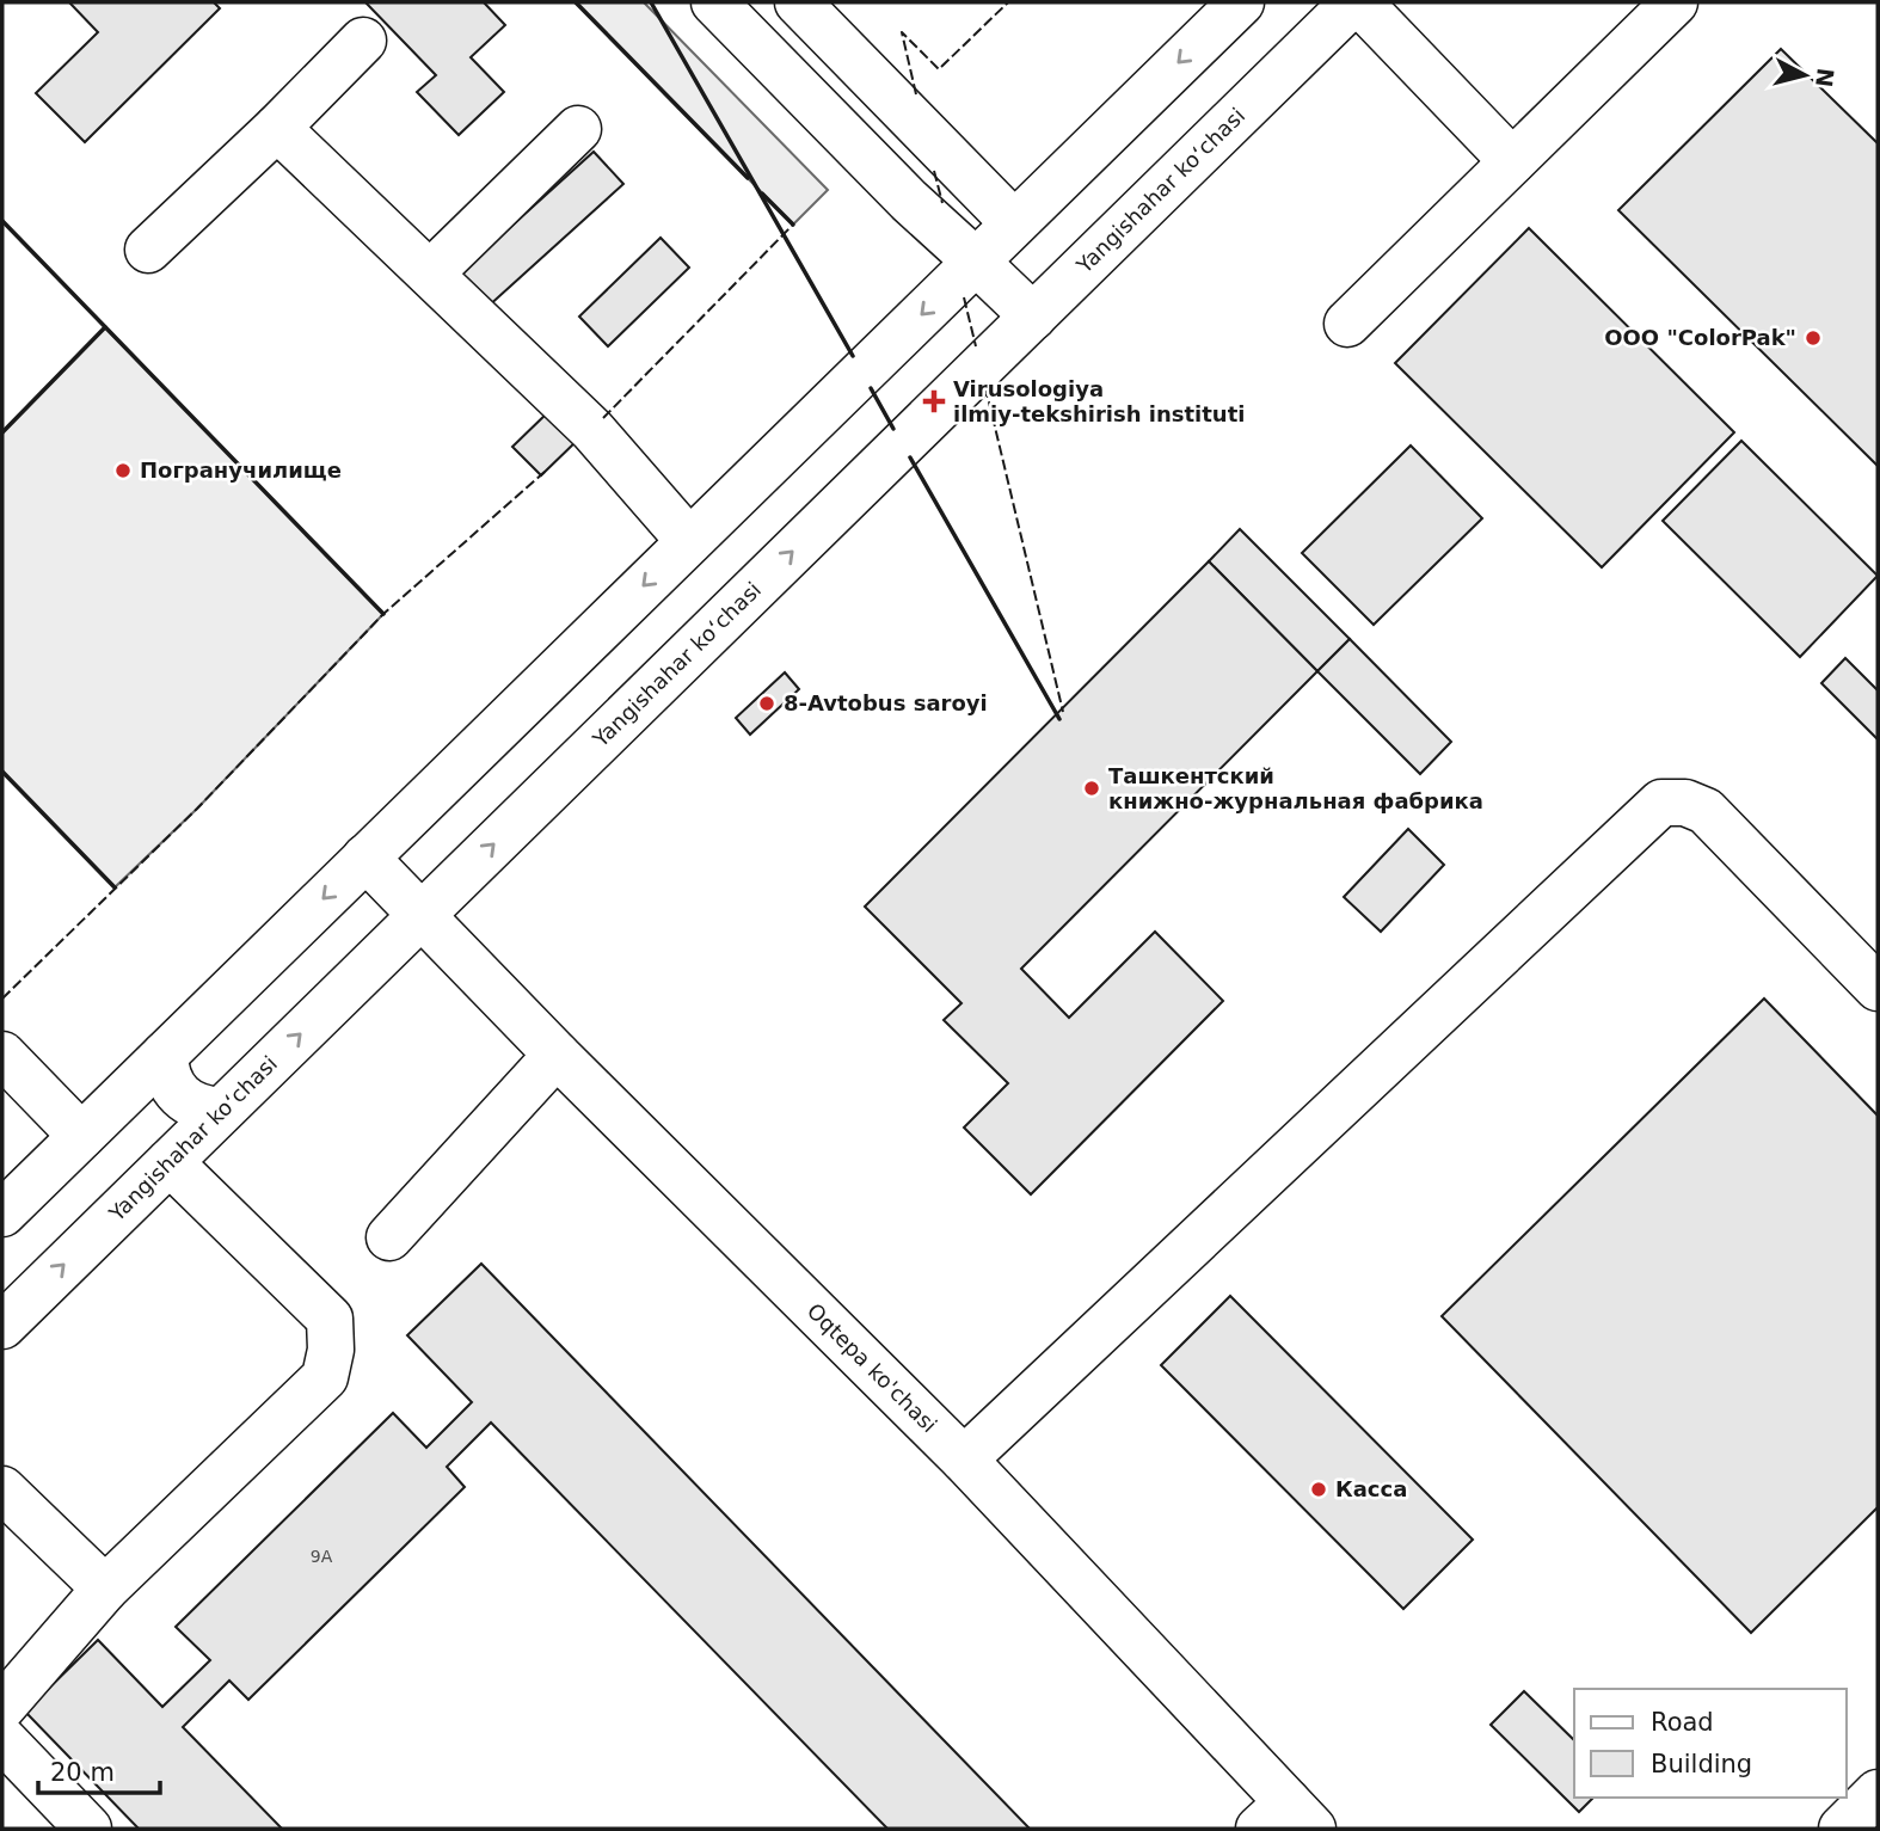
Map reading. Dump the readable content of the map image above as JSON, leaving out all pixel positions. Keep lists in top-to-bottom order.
{
  "streets": {
    "main road": ["Yangishahar ko‘chasi", "Oqtepa ko'chasi"]
  },
  "crossings": [
    ["Yangishahar ko‘chasi", "Oqtepa ko'chasi"]
  ],
  "places": {
    "other": [
      "OOO \"ColorPak\"",
      "Погранучилище",
      "8-Avtobus saroyi",
      "Ташкентский книжно-журнальная фабрика",
      "Касса"
    ],
    "health": ["Virusologiya ilmiy-tekshirish instituti"]
  },
  "house_numbers": ["9A"],
  "legend": ["Road", "Building"],
  "scale_bar": "20 m",
  "north": "right"
}
